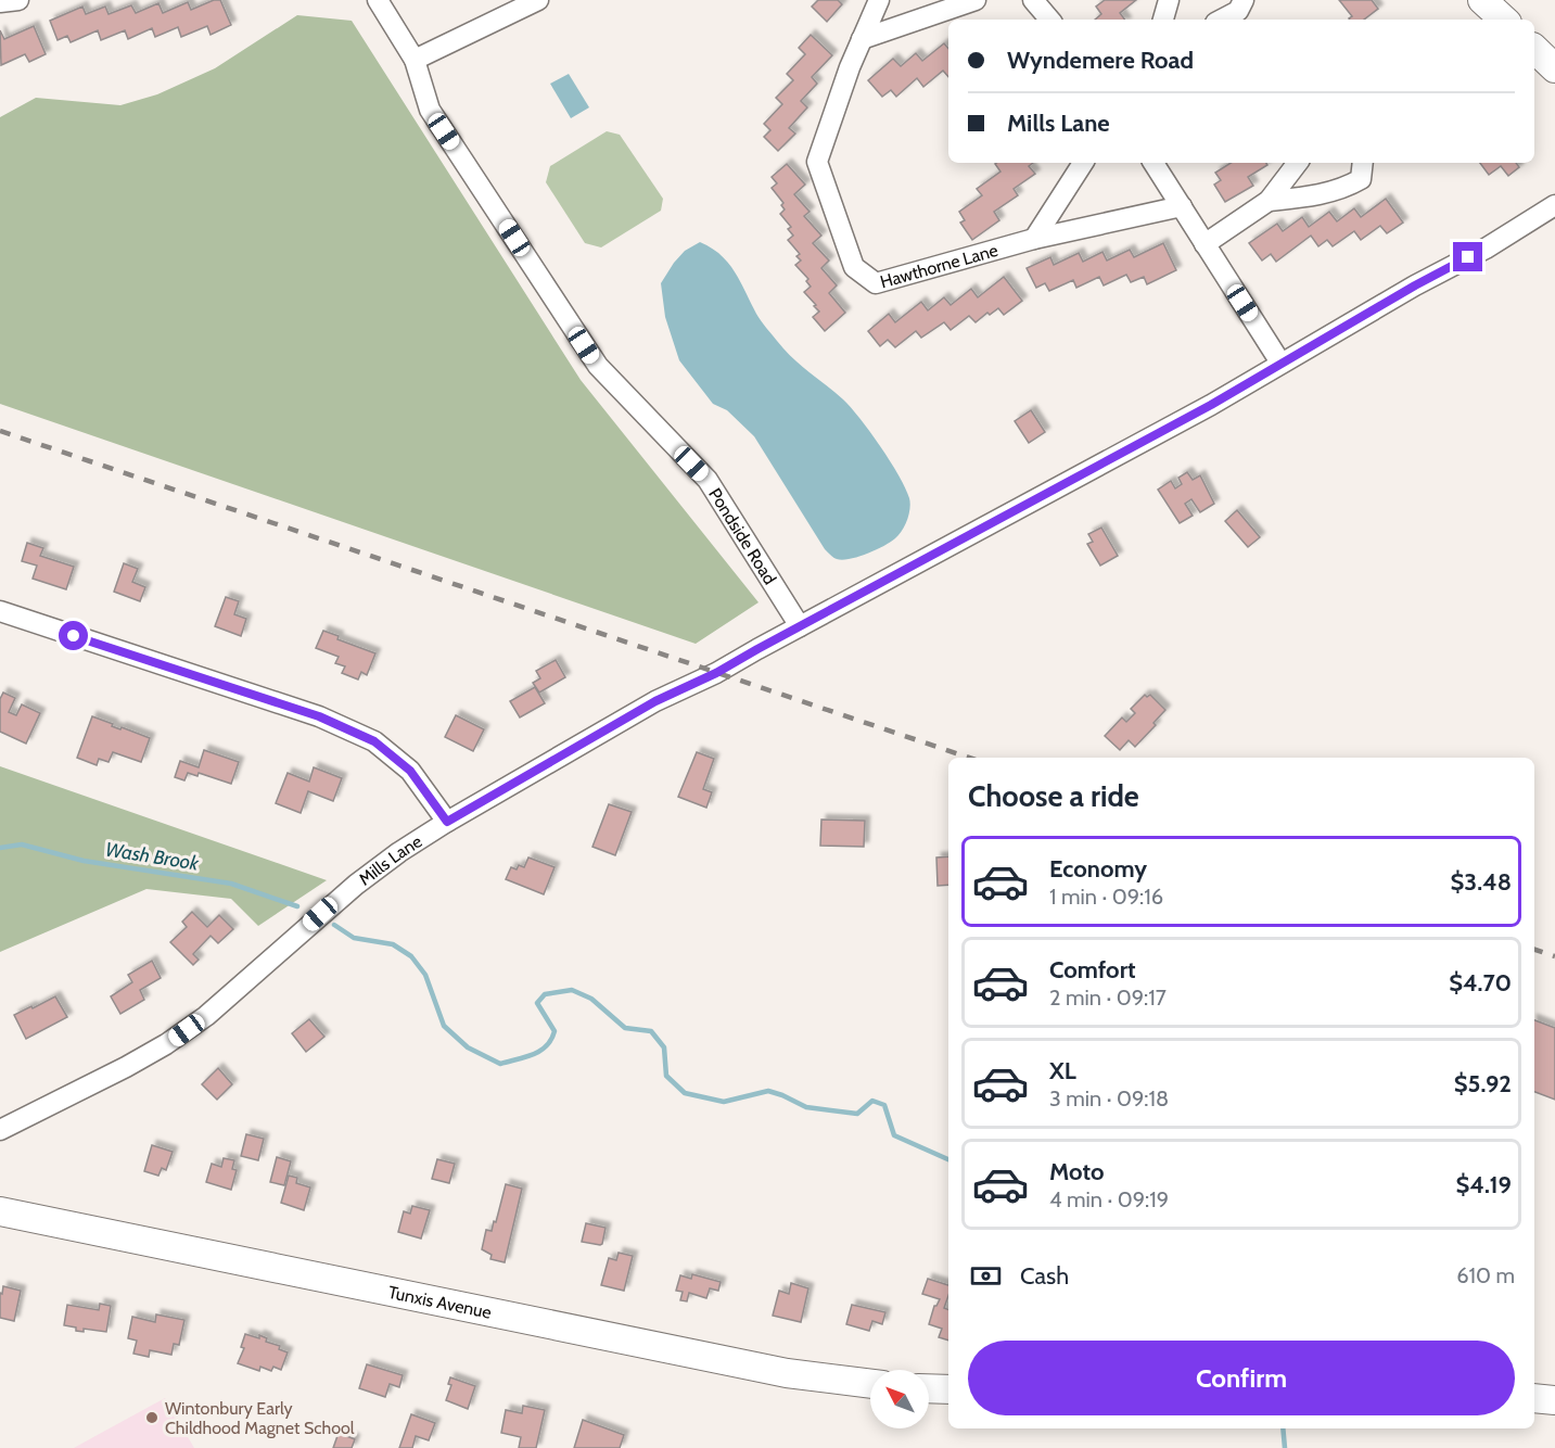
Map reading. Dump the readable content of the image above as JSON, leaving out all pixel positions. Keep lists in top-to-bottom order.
{
  "streets": {
    "main road": ["Tunxis Avenue"],
    "street": ["Hawthorne Lane", "Pondside Road", "Mills Lane"]
  },
  "crossings": [
    ["Pondside Road", "Mills Lane"]
  ],
  "water": ["Wash Brook"],
  "places": ["Wintonbury Early Childhood Magnet School"],
  "north": "top left",
  "page": {
    "banner": ["Wyndemere Road", "Mills Lane"],
    "heading": "Choose a ride",
    "list": [
      {
        "name": "Economy",
        "note": "1 min · 09:16",
        "value": "$3.48"
      },
      {
        "name": "Comfort",
        "note": "2 min · 09:17",
        "value": "$4.70"
      },
      {
        "name": "XL",
        "note": "3 min · 09:18",
        "value": "$5.92"
      },
      {
        "name": "Moto",
        "note": "4 min · 09:19",
        "value": "$4.19"
      }
    ],
    "pay": ["Cash", "610 m"],
    "buttons": "Confirm"
  }
}
